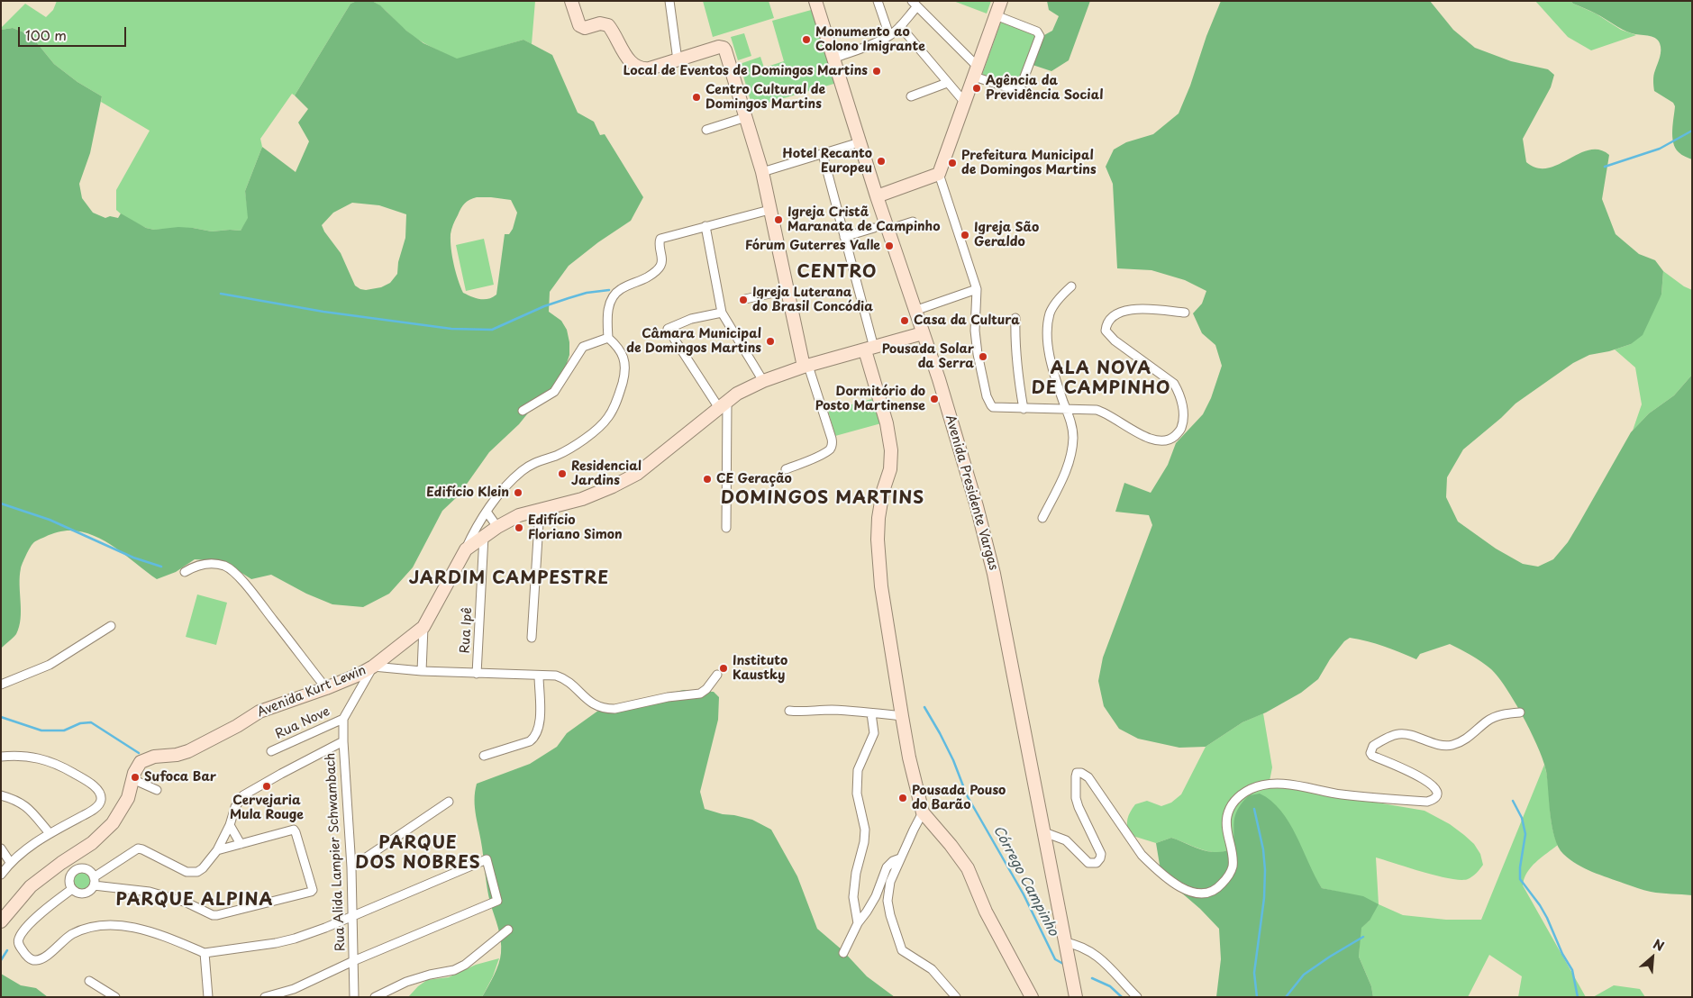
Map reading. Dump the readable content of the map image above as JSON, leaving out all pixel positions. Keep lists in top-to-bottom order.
{
  "streets": {
    "main road": ["Avenida Presidente Vargas", "Avenida Kurt Lewin"],
    "street": ["Rua Ipê", "Rua Nove", "Rua Alida Lampier Schwambach"]
  },
  "crossings": [
    ["Avenida Presidente Vargas", "Avenida Kurt Lewin"],
    ["Rua Ipê", "Avenida Kurt Lewin"],
    ["Rua Nove", "Rua Alida Lampier Schwambach"]
  ],
  "districts": [
    "CENTRO",
    "ALA NOVA DE CAMPINHO",
    "DOMINGOS MARTINS",
    "JARDIM CAMPESTRE",
    "PARQUE DOS NOBRES",
    "PARQUE ALPINA"
  ],
  "water": ["Córrego Campinho"],
  "places": [
    "Monumento ao Colono Imigrante",
    "Local de Eventos de Domingos Martins",
    "Agência da Previdência Social",
    "Centro Cultural de Domingos Martins",
    "Hotel Recanto Europeu",
    "Prefeitura Municipal de Domingos Martins",
    "Igreja Cristã Maranata de Campinho",
    "Igreja São Geraldo",
    "Fórum Guterres Valle",
    "Igreja Luterana do Brasil Concódia",
    "Casa da Cultura",
    "Câmara Municipal de Domingos Martins",
    "Pousada Solar da Serra",
    "Dormitório do Posto Martinense",
    "Residencial Jardins",
    "CE Geração",
    "Edifício Klein",
    "Edifício Floriano Simon",
    "Instituto Kaustky",
    "Sufoca Bar",
    "Cervejaria Mula Rouge",
    "Pousada Pouso do Barão"
  ],
  "scale_bar": "100 m",
  "north": "top right"
}
